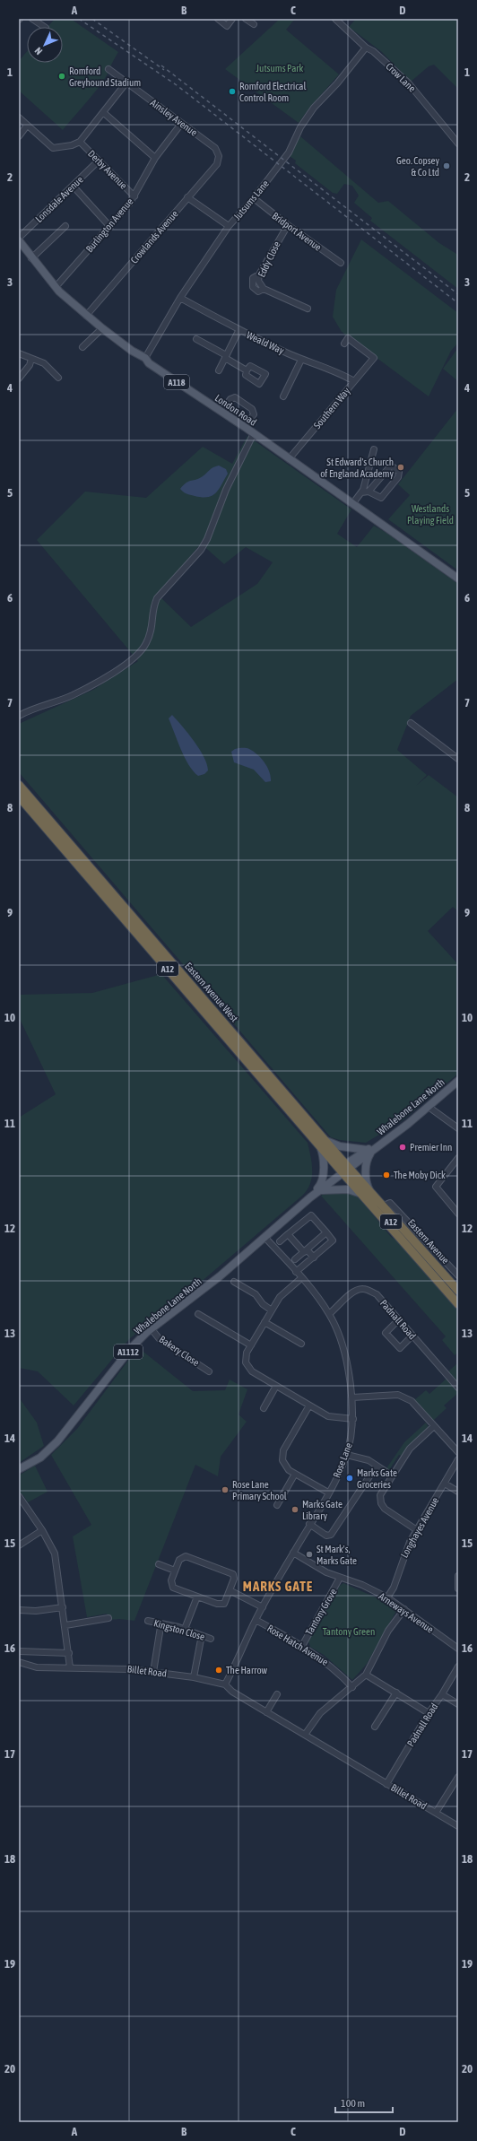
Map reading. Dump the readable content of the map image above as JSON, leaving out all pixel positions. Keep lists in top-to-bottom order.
{
  "streets": {
    "highway": ["A12", "Eastern Avenue West", "Eastern Avenue"],
    "main road": [
      "A118",
      "London Road",
      "Whalebone Lane North",
      "A1112"
    ],
    "street": [
      "Crow Lane",
      "Ainsley Avenue",
      "Derby Avenue",
      "Lonsdale Avenue",
      "Jutsums Lane",
      "Burlington Avenue",
      "Bridport Avenue",
      "Crowlands Avenue",
      "Eddy Close",
      "Weald Way",
      "Southern Way",
      "Padnall Road",
      "Bakery Close",
      "Rose Lane",
      "Longhayes Avenue",
      "Tantony Grove",
      "Arneways Avenue",
      "Kingston Close",
      "Rose Hatch Avenue",
      "Billet Road"
    ]
  },
  "crossings": [
    ["Crow Lane", "Jutsums Lane"],
    ["Ainsley Avenue", "Burlington Avenue"],
    ["Ainsley Avenue", "Crowlands Avenue"],
    ["Derby Avenue", "Lonsdale Avenue"],
    ["Derby Avenue", "Burlington Avenue"],
    ["Lonsdale Avenue", "London Road"],
    ["Jutsums Lane", "Bridport Avenue"],
    ["Jutsums Lane", "Weald Way"],
    ["Jutsums Lane", "London Road"],
    ["Burlington Avenue", "London Road"],
    ["Bridport Avenue", "Eddy Close"],
    ["Crowlands Avenue", "London Road"],
    ["Weald Way", "Southern Way"],
    ["Southern Way", "London Road"],
    ["A12", "Eastern Avenue West"],
    ["A12", "Whalebone Lane North"],
    ["A12", "Eastern Avenue"],
    ["Eastern Avenue West", "Whalebone Lane North"],
    ["Eastern Avenue West", "Eastern Avenue"],
    ["Whalebone Lane North", "Eastern Avenue"],
    ["Whalebone Lane North", "Bakery Close"],
    ["Whalebone Lane North", "A1112"],
    ["Whalebone Lane North", "Rose Lane"],
    ["Eastern Avenue", "A1112"],
    ["Padnall Road", "Rose Lane"],
    ["Padnall Road", "Billet Road"],
    ["Rose Lane", "Arneways Avenue"],
    ["Rose Lane", "Rose Hatch Avenue"],
    ["Rose Lane", "Billet Road"],
    ["Longhayes Avenue", "Arneways Avenue"],
    ["Tantony Grove", "Arneways Avenue"],
    ["Tantony Grove", "Rose Hatch Avenue"]
  ],
  "districts": ["MARKS GATE"],
  "parks": ["Jutsums Park", "Westlands Playing Field", "Tantony Green"],
  "places": [
    "Romford Greyhound Stadium",
    "Romford Electrical Control Room",
    "Geo. Copsey & Co Ltd",
    "St Edward's Church of England Academy",
    "Premier Inn",
    "The Moby Dick",
    "Marks Gate Groceries",
    "Rose Lane Primary School",
    "Marks Gate Library",
    "St Mark's, Marks Gate",
    "The Harrow"
  ],
  "scale_bar": "100 m",
  "north": "bottom left",
  "grid": {
    "columns": [
      "A",
      "B",
      "C",
      "D"
    ],
    "rows": [
      "1",
      "2",
      "3",
      "4",
      "5",
      "6",
      "7",
      "8",
      "9",
      "10",
      "11",
      "12",
      "13",
      "14",
      "15",
      "16",
      "17",
      "18",
      "19",
      "20"
    ]
  }
}
